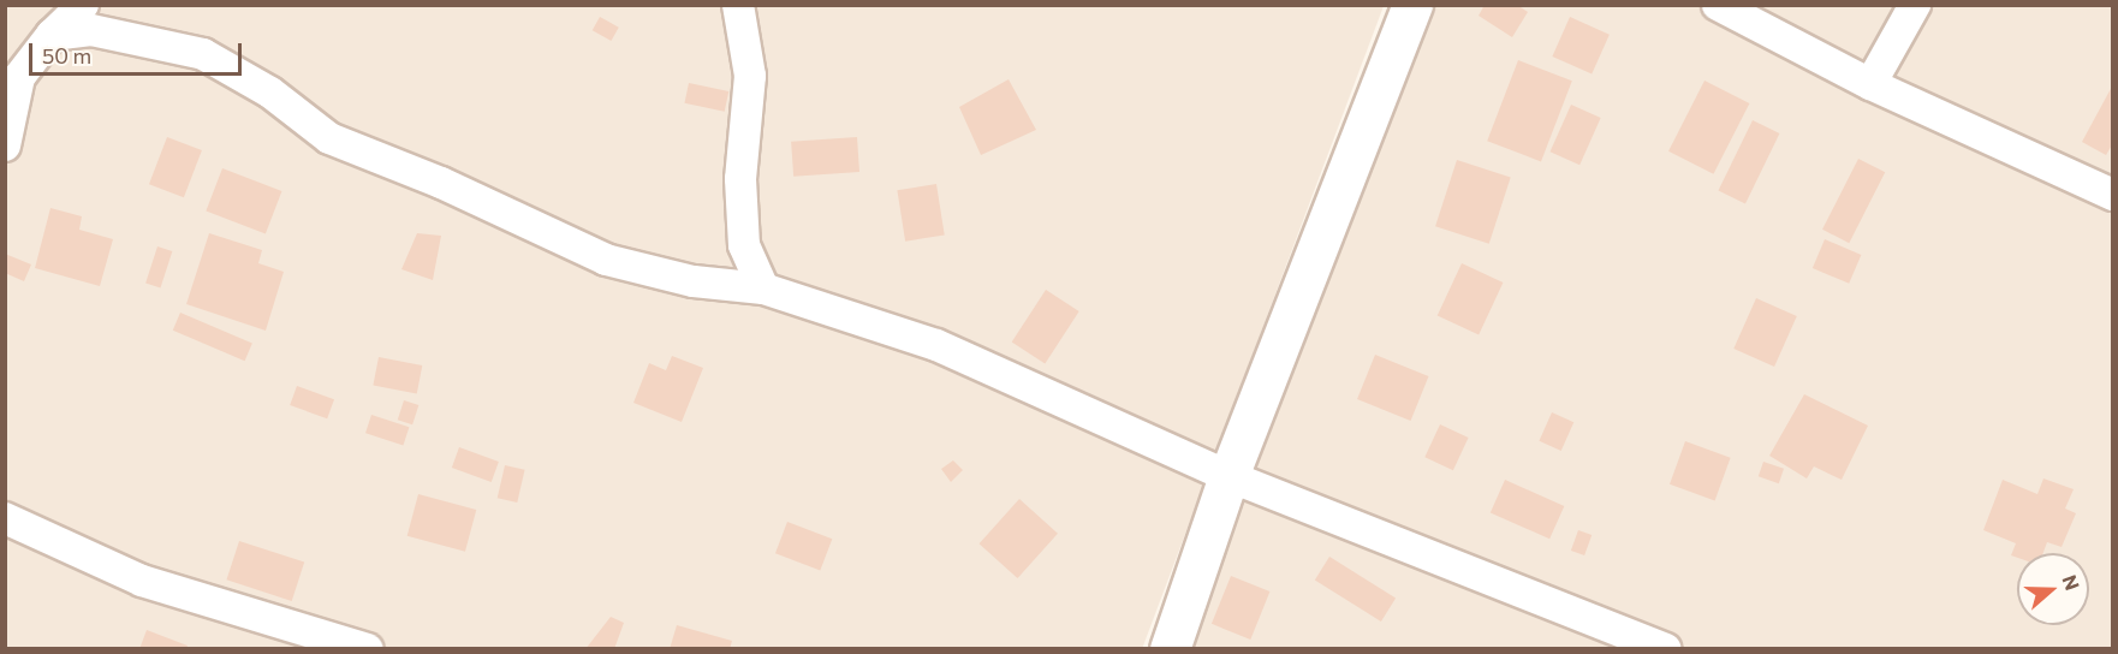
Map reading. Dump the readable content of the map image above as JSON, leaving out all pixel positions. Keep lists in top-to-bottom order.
{
  "scale_bar": "50 m",
  "north": "right"
}
